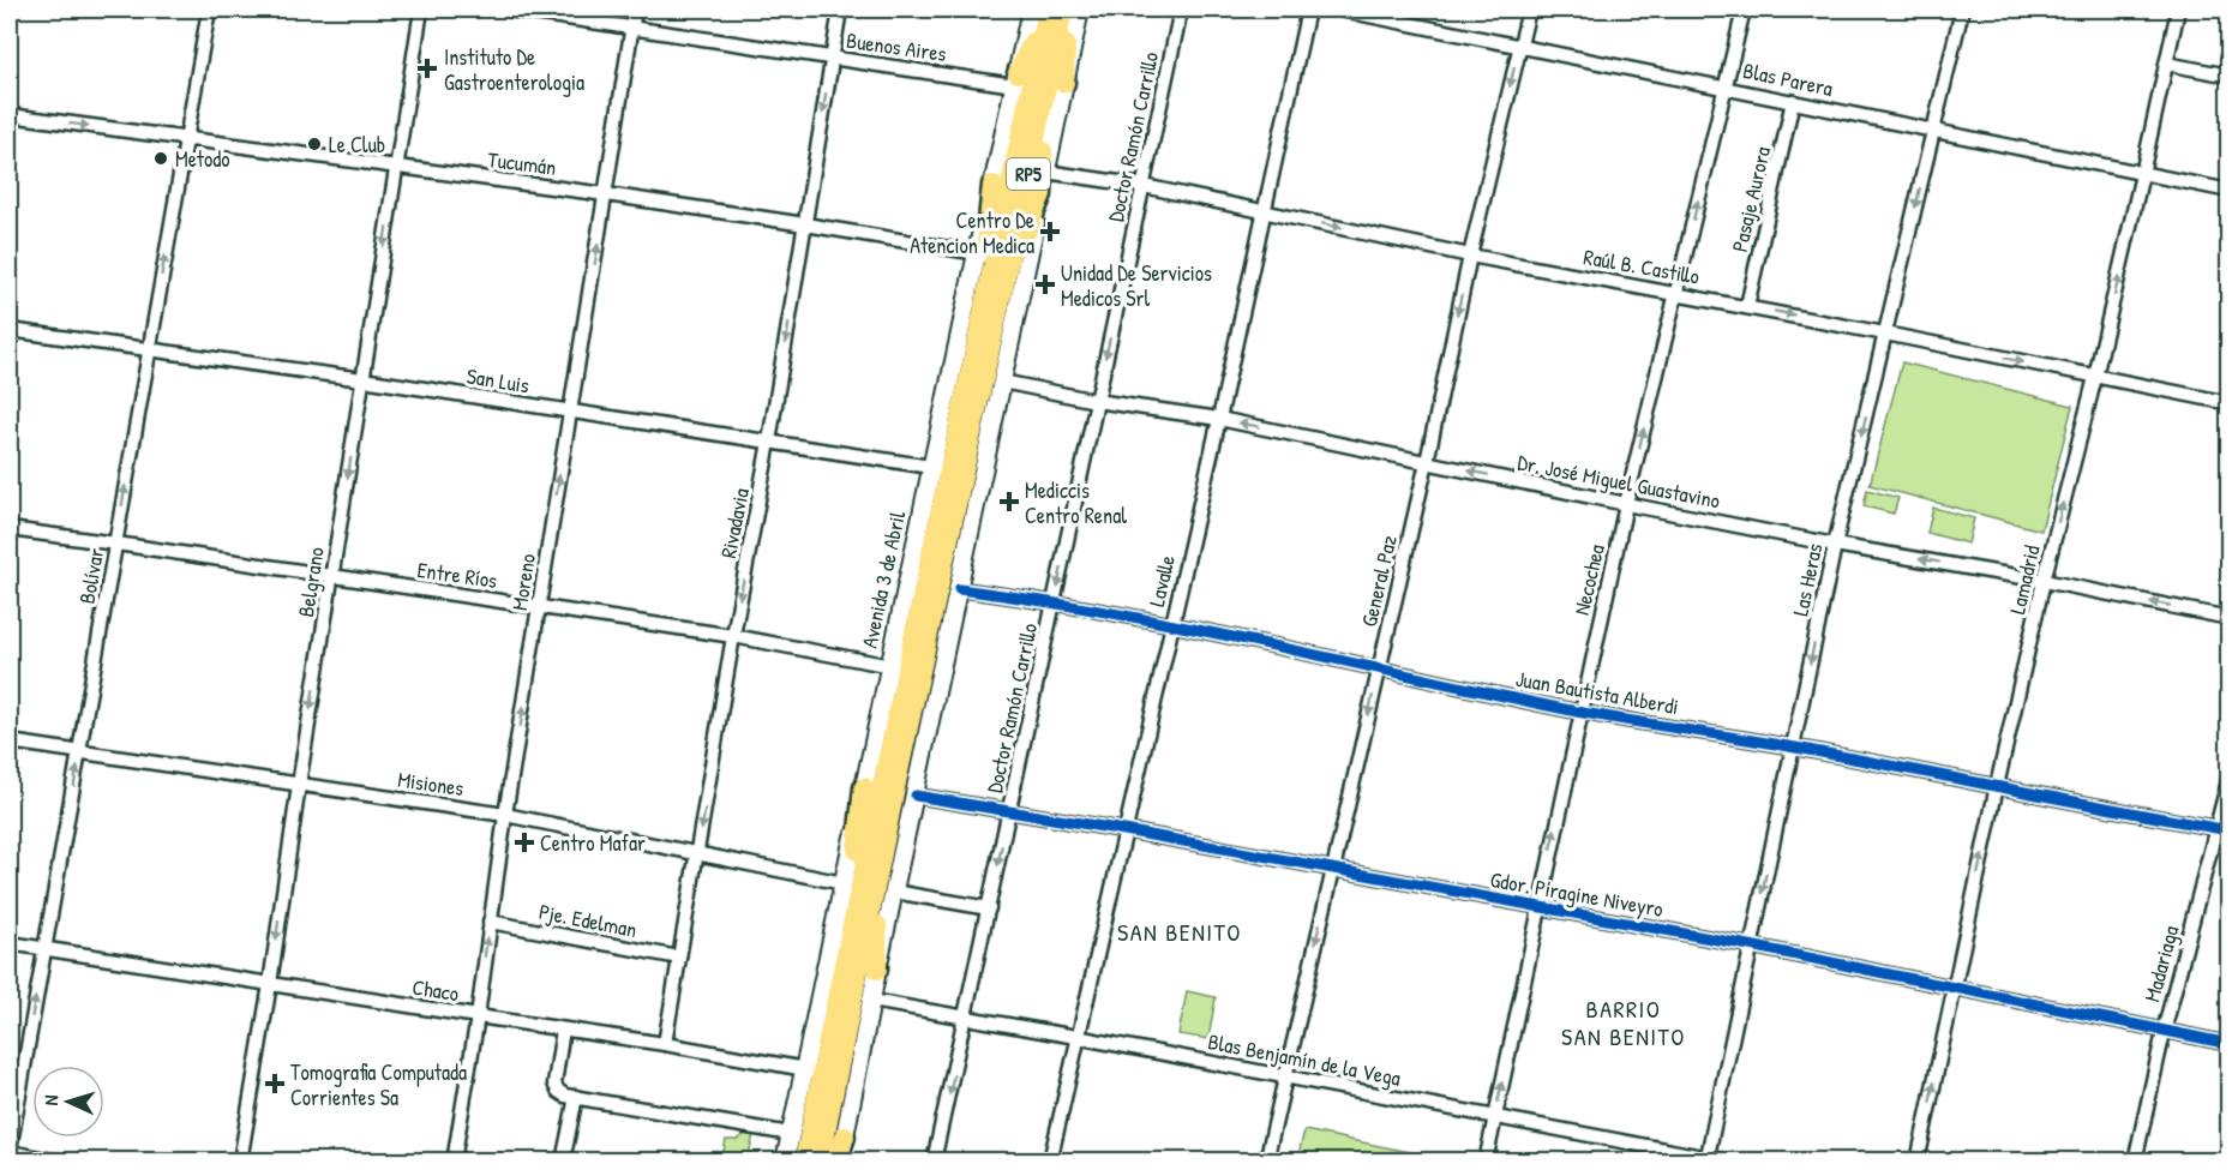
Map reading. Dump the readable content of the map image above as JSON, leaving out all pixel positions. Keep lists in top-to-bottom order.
{
  "streets": {
    "highway": ["Avenida 3 de Abril"],
    "street": [
      "Buenos Aires",
      "Blas Parera",
      "Doctor Ramón Carrillo",
      "Tucumán",
      "Pasaje Aurora",
      "Raúl B. Castillo",
      "San Luis",
      "Dr. José Miguel Guastavino",
      "Rivadavia",
      "Entre Ríos",
      "Bolívar",
      "Necochea",
      "Las Heras",
      "Lamadrid",
      "Lavalle",
      "General Paz",
      "Belgrano",
      "Moreno",
      "Juan Bautista Alberdi",
      "Misiones",
      "Gdor. Piragine Niveyro",
      "Pje. Edelman",
      "Madariaga",
      "Chaco",
      "Blas Benjamín de la Vega"
    ]
  },
  "crossings": [
    ["Buenos Aires", "Rivadavia"],
    ["Buenos Aires", "Avenida 3 de Abril"],
    ["Buenos Aires", "Moreno"],
    ["Blas Parera", "Pasaje Aurora"],
    ["Blas Parera", "Necochea"],
    ["Blas Parera", "Las Heras"],
    ["Blas Parera", "Lamadrid"],
    ["Blas Parera", "General Paz"],
    ["Doctor Ramón Carrillo", "Raúl B. Castillo"],
    ["Doctor Ramón Carrillo", "Dr. José Miguel Guastavino"],
    ["Doctor Ramón Carrillo", "Juan Bautista Alberdi"],
    ["Doctor Ramón Carrillo", "Gdor. Piragine Niveyro"],
    ["Doctor Ramón Carrillo", "Blas Benjamín de la Vega"],
    ["Tucumán", "Rivadavia"],
    ["Tucumán", "Bolívar"],
    ["Tucumán", "Avenida 3 de Abril"],
    ["Tucumán", "Belgrano"],
    ["Tucumán", "Moreno"],
    ["Pasaje Aurora", "Raúl B. Castillo"],
    ["Raúl B. Castillo", "Avenida 3 de Abril"],
    ["Raúl B. Castillo", "Necochea"],
    ["Raúl B. Castillo", "Las Heras"],
    ["Raúl B. Castillo", "Lamadrid"],
    ["Raúl B. Castillo", "Lavalle"],
    ["Raúl B. Castillo", "General Paz"],
    ["San Luis", "Rivadavia"],
    ["San Luis", "Bolívar"],
    ["San Luis", "Avenida 3 de Abril"],
    ["San Luis", "Belgrano"],
    ["San Luis", "Moreno"],
    ["Dr. José Miguel Guastavino", "Avenida 3 de Abril"],
    ["Dr. José Miguel Guastavino", "Necochea"],
    ["Dr. José Miguel Guastavino", "Las Heras"],
    ["Dr. José Miguel Guastavino", "Lamadrid"],
    ["Dr. José Miguel Guastavino", "Lavalle"],
    ["Dr. José Miguel Guastavino", "General Paz"],
    ["Rivadavia", "Entre Ríos"],
    ["Rivadavia", "Misiones"],
    ["Rivadavia", "Pje. Edelman"],
    ["Rivadavia", "Chaco"],
    ["Entre Ríos", "Bolívar"],
    ["Entre Ríos", "Avenida 3 de Abril"],
    ["Entre Ríos", "Belgrano"],
    ["Entre Ríos", "Moreno"],
    ["Bolívar", "Misiones"],
    ["Bolívar", "Chaco"],
    ["Avenida 3 de Abril", "Juan Bautista Alberdi"],
    ["Avenida 3 de Abril", "Misiones"],
    ["Avenida 3 de Abril", "Gdor. Piragine Niveyro"],
    ["Avenida 3 de Abril", "Chaco"],
    ["Avenida 3 de Abril", "Blas Benjamín de la Vega"],
    ["Necochea", "Juan Bautista Alberdi"],
    ["Necochea", "Gdor. Piragine Niveyro"],
    ["Necochea", "Blas Benjamín de la Vega"],
    ["Las Heras", "Juan Bautista Alberdi"],
    ["Las Heras", "Gdor. Piragine Niveyro"],
    ["Las Heras", "Blas Benjamín de la Vega"],
    ["Lamadrid", "Juan Bautista Alberdi"],
    ["Lamadrid", "Gdor. Piragine Niveyro"],
    ["Lavalle", "Juan Bautista Alberdi"],
    ["Lavalle", "Gdor. Piragine Niveyro"],
    ["Lavalle", "Blas Benjamín de la Vega"],
    ["General Paz", "Juan Bautista Alberdi"],
    ["General Paz", "Gdor. Piragine Niveyro"],
    ["General Paz", "Blas Benjamín de la Vega"],
    ["Belgrano", "Misiones"],
    ["Belgrano", "Chaco"],
    ["Moreno", "Misiones"],
    ["Moreno", "Pje. Edelman"],
    ["Moreno", "Chaco"],
    ["Juan Bautista Alberdi", "Madariaga"],
    ["Gdor. Piragine Niveyro", "Madariaga"]
  ],
  "one_way": [
    "Doctor Ramón Carrillo",
    "Raúl B. Castillo",
    "Dr. José Miguel Guastavino",
    "Rivadavia",
    "Bolívar",
    "Necochea",
    "Las Heras",
    "Lamadrid",
    "General Paz",
    "Belgrano",
    "Moreno"
  ],
  "districts": ["SAN BENITO", "BARRIO SAN BENITO"],
  "places": {
    "health": [
      "Instituto De Gastroenterologia",
      "Centro De Atencion Medica",
      "Unidad De Servicios Medicos Srl",
      "Mediccis Centro Renal",
      "Centro Mafar",
      "Tomografia Computada Corrientes Sa"
    ],
    "other": ["Le Club", "Metodo"]
  },
  "north": "left"
}
